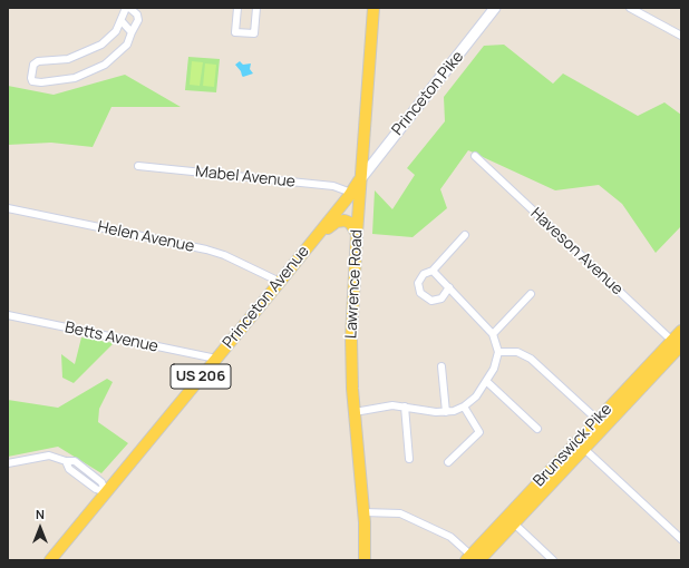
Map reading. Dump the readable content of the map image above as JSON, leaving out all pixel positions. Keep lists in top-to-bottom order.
{
  "streets": {
    "main road": [
      "Princeton Pike",
      "Lawrence Road",
      "Princeton Avenue",
      "US 206",
      "Brunswick Pike"
    ],
    "street": [
      "Mabel Avenue",
      "Helen Avenue",
      "Haveson Avenue",
      "Betts Avenue"
    ]
  },
  "crossings": [
    ["Princeton Pike", "Lawrence Road"],
    ["Princeton Pike", "Princeton Avenue"],
    ["Mabel Avenue", "Princeton Avenue"],
    ["Helen Avenue", "Princeton Avenue"],
    ["Haveson Avenue", "Brunswick Pike"],
    ["Lawrence Road", "Princeton Avenue"],
    ["Princeton Avenue", "Betts Avenue"]
  ],
  "north": "top"
}
